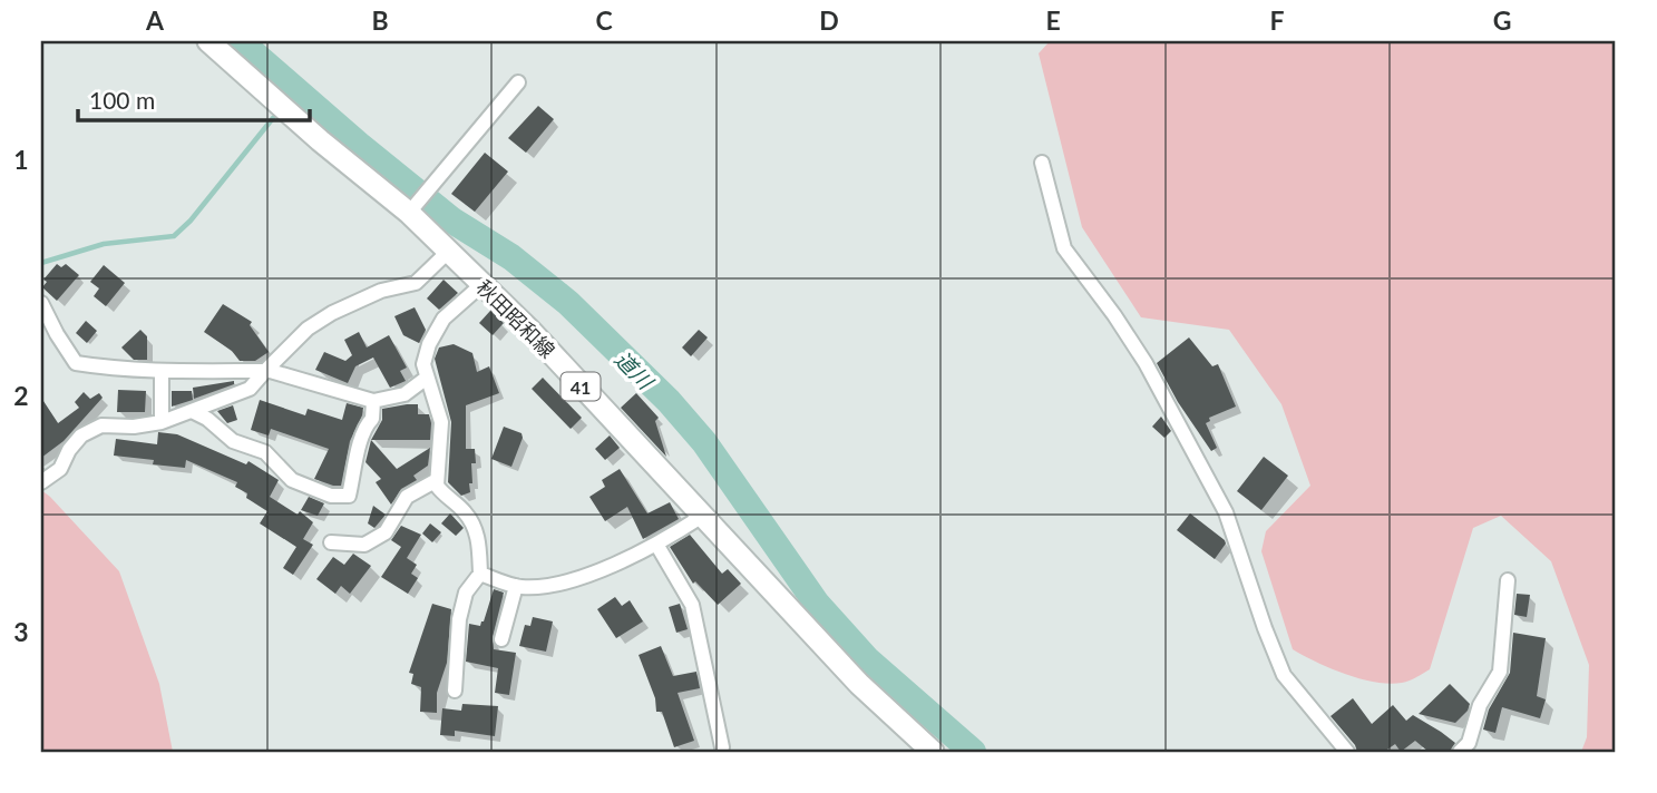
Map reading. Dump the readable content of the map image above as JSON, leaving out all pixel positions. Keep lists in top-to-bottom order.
{
  "streets": {
    "main road": ["秋田昭和線", "41"]
  },
  "water": ["道川"],
  "scale_bar": "100 m",
  "grid": {
    "columns": [
      "A",
      "B",
      "C",
      "D",
      "E",
      "F",
      "G"
    ],
    "rows": ["1", "2", "3"]
  }
}
